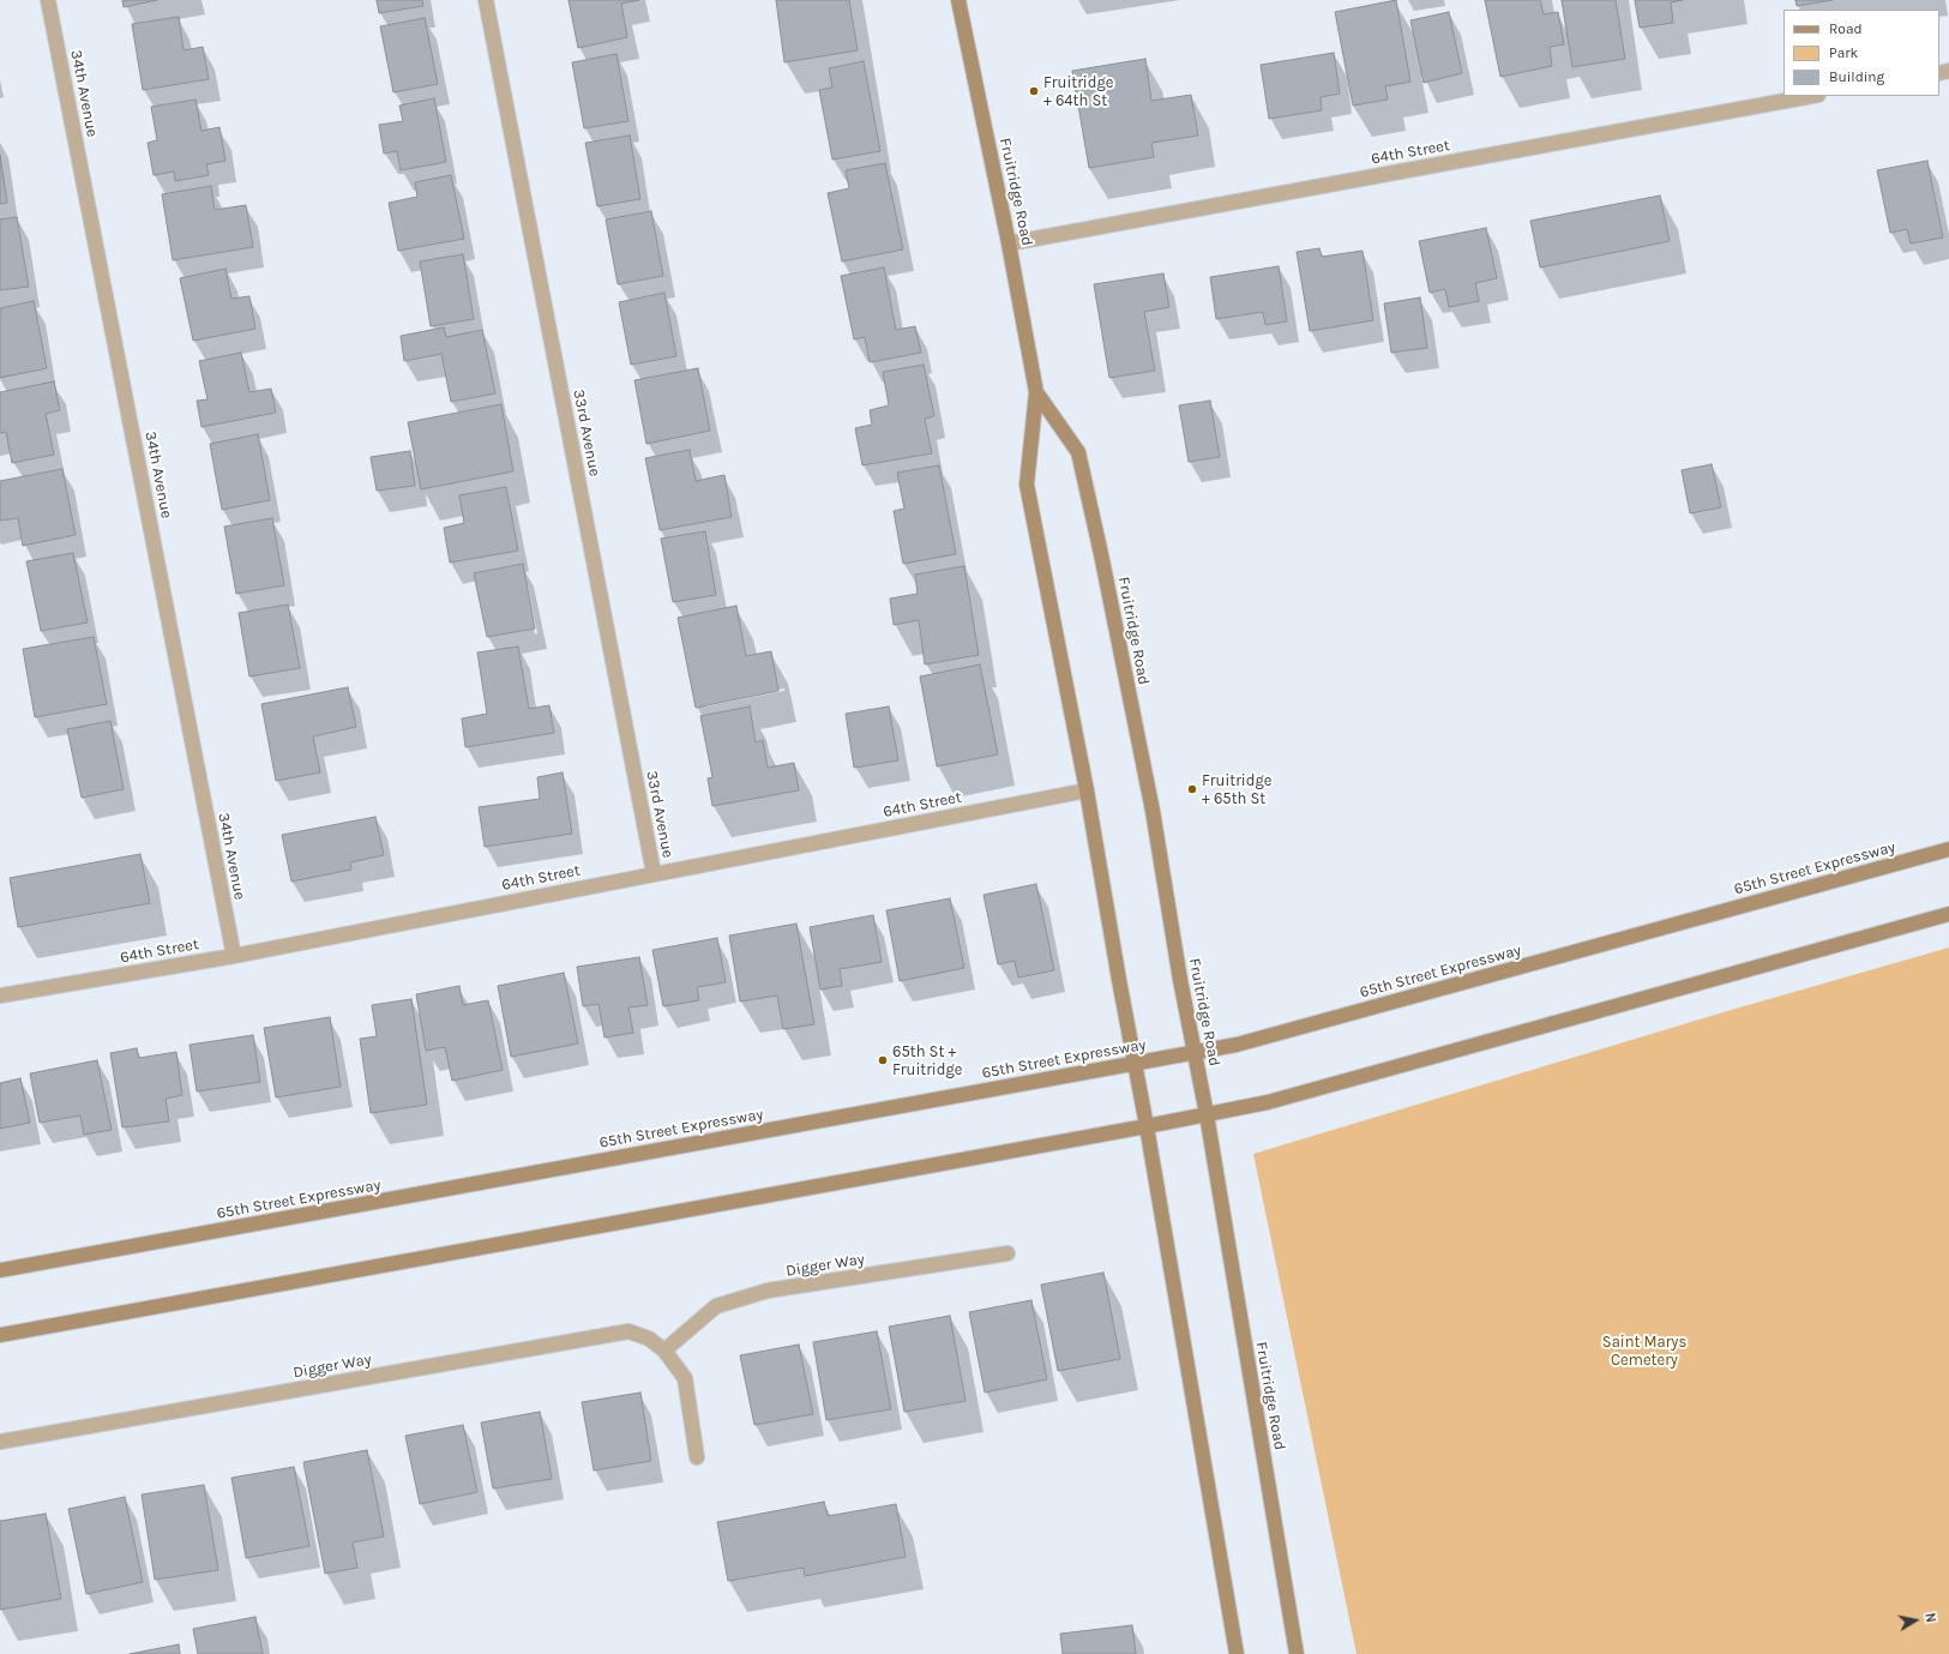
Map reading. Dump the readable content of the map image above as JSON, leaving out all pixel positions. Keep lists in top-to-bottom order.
{
  "streets": {
    "main road": ["Fruitridge Road", "65th Street Expressway"],
    "street": [
      "34th Avenue",
      "64th Street",
      "33rd Avenue",
      "Digger Way"
    ]
  },
  "crossings": [
    ["34th Avenue", "64th Street"],
    ["64th Street", "Fruitridge Road"],
    ["64th Street", "33rd Avenue"],
    ["Fruitridge Road", "65th Street Expressway"]
  ],
  "parks": ["Saint Marys Cemetery"],
  "places": ["Fruitridge + 64th St", "Fruitridge + 65th St", "65th St + Fruitridge"],
  "legend": ["Road", "Park", "Building"],
  "north": "right"
}
